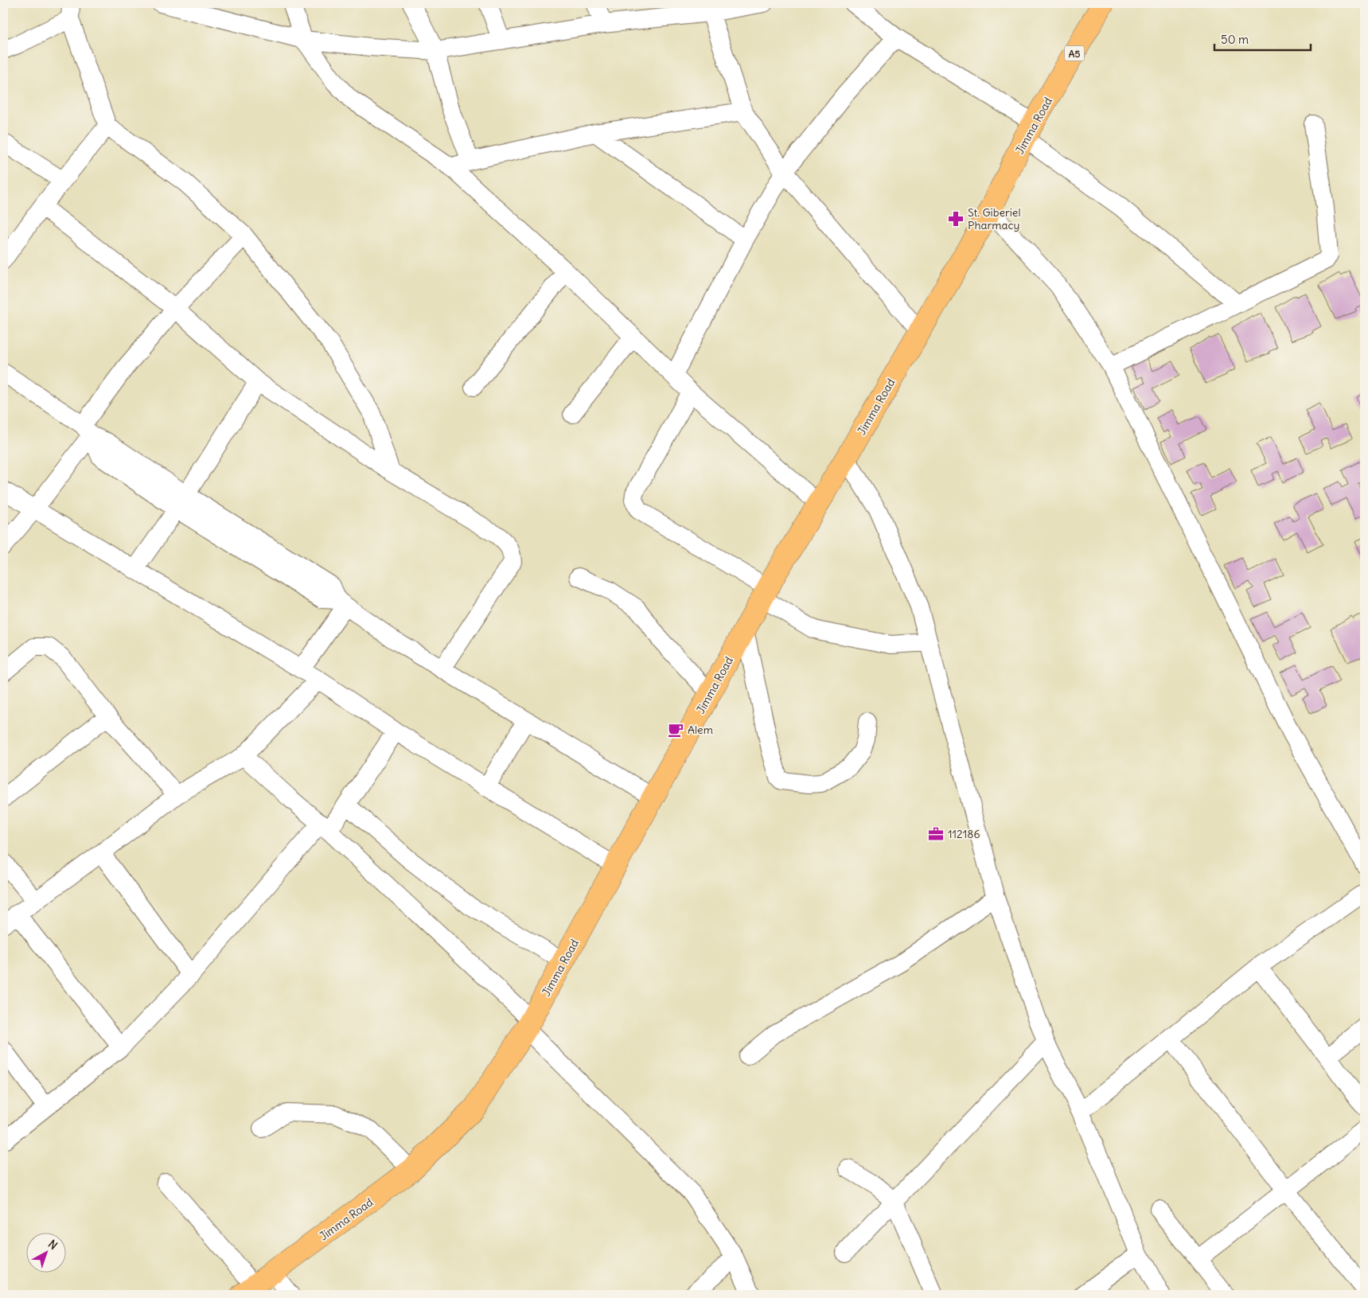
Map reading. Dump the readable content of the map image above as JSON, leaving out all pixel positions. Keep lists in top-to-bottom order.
{
  "streets": {
    "highway": ["A5", "Jimma Road"]
  },
  "places": {
    "pharmacy": ["St. Giberiel Pharmacy"],
    "cafe": ["Alem"],
    "office": ["112186"]
  },
  "scale_bar": "50 m",
  "north": "top right"
}
